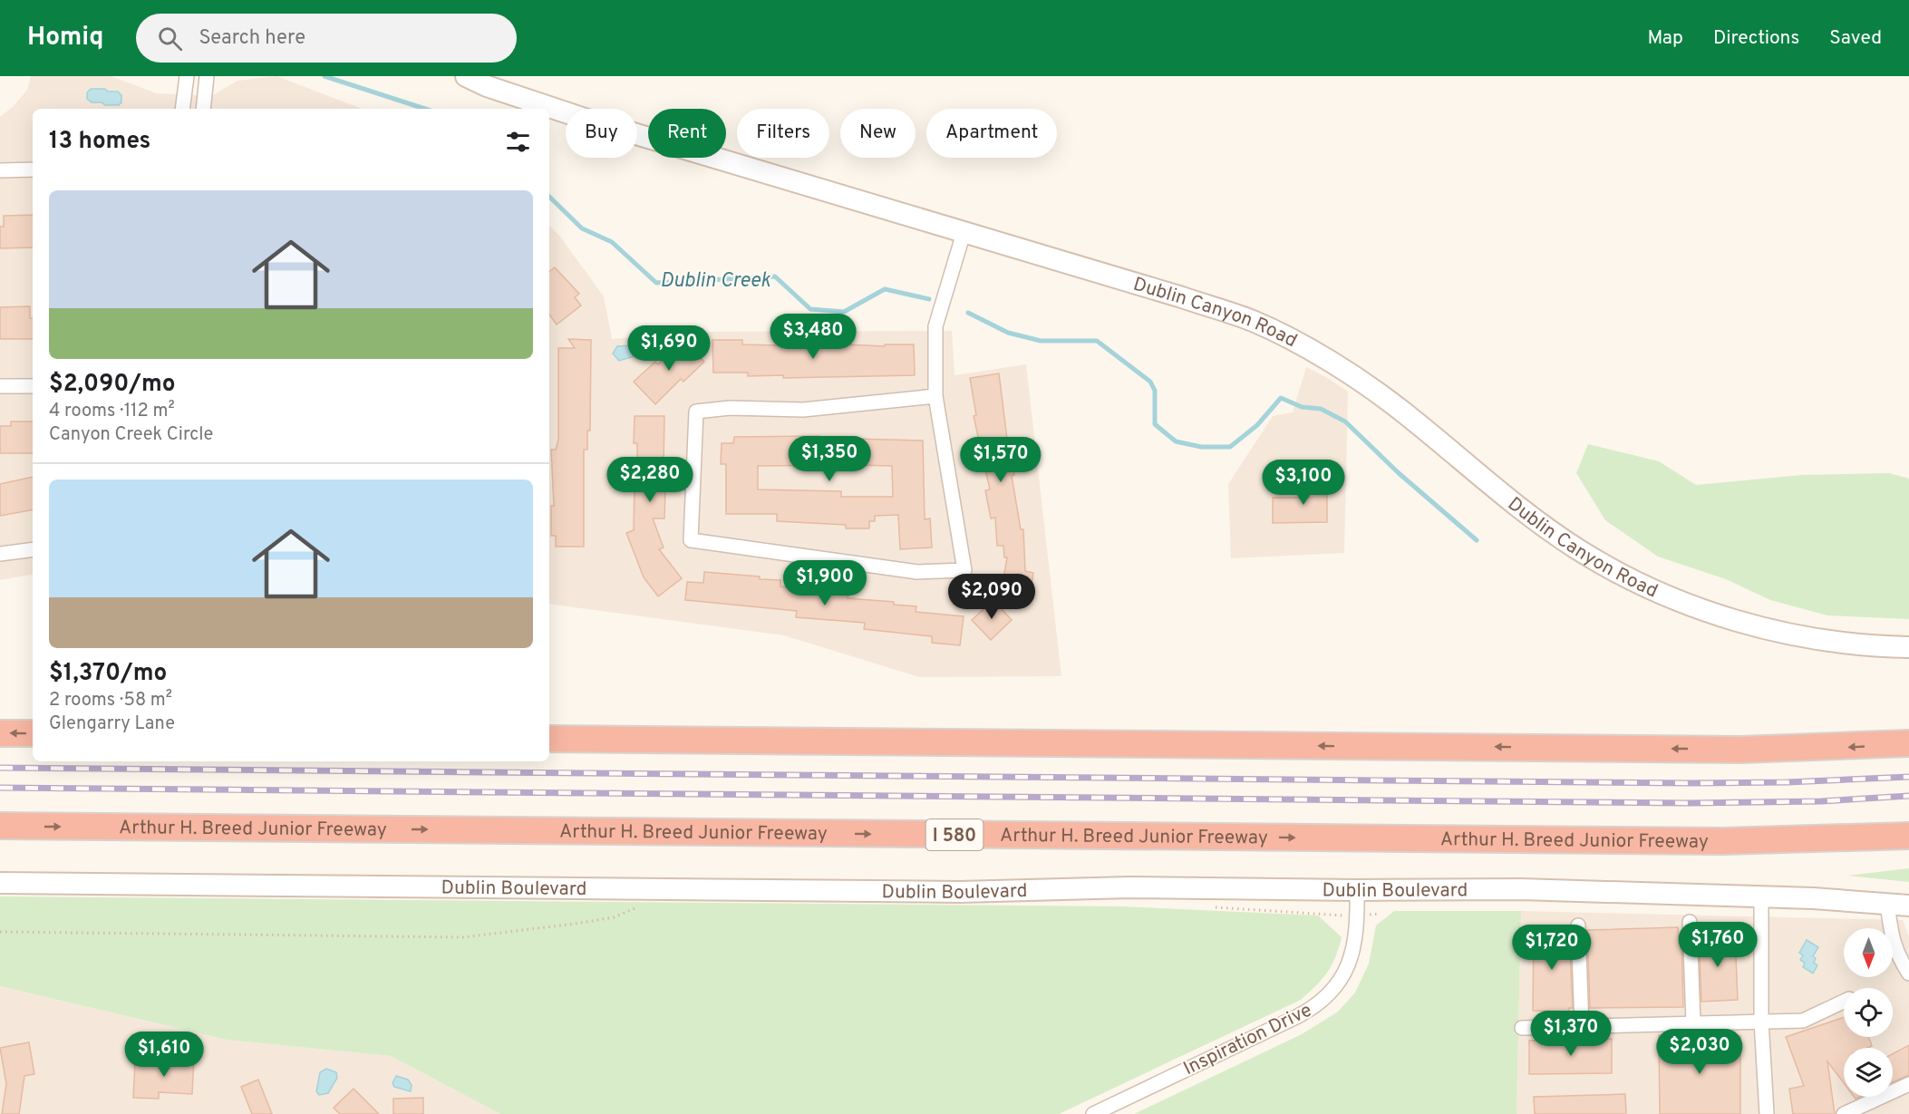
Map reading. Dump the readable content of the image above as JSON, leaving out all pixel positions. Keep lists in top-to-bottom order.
{
  "streets": {
    "highway": ["Arthur H. Breed Junior Freeway", "I 580"],
    "street": ["Dublin Canyon Road", "Dublin Boulevard", "Inspiration Drive"]
  },
  "crossings": [
    ["Dublin Boulevard", "Inspiration Drive"]
  ],
  "water": ["Dublin Creek"],
  "north": "bottom",
  "page": {
    "header": "Homiq",
    "search": "Search here",
    "nav": ["Map", "Directions", "Saved"],
    "chip": [
      "Buy",
      "Rent",
      "Filters",
      "New",
      "Apartment"
    ],
    "heading": "13 homes",
    "list": [
      {
        "name": "$2,090/mo",
        "note": "4 rooms · 112 m² · Canyon Creek Circle"
      },
      {
        "name": "$1,370/mo",
        "note": "2 rooms · 58 m² · Glengarry Lane"
      }
    ],
    "price": [
      "$3,480",
      "$1,690",
      "$1,350",
      "$1,570",
      "$2,280",
      "$3,100",
      "$1,900",
      "$2,090",
      "$1,760",
      "$1,720",
      "$1,370",
      "$2,030",
      "$1,610"
    ]
  }
}
